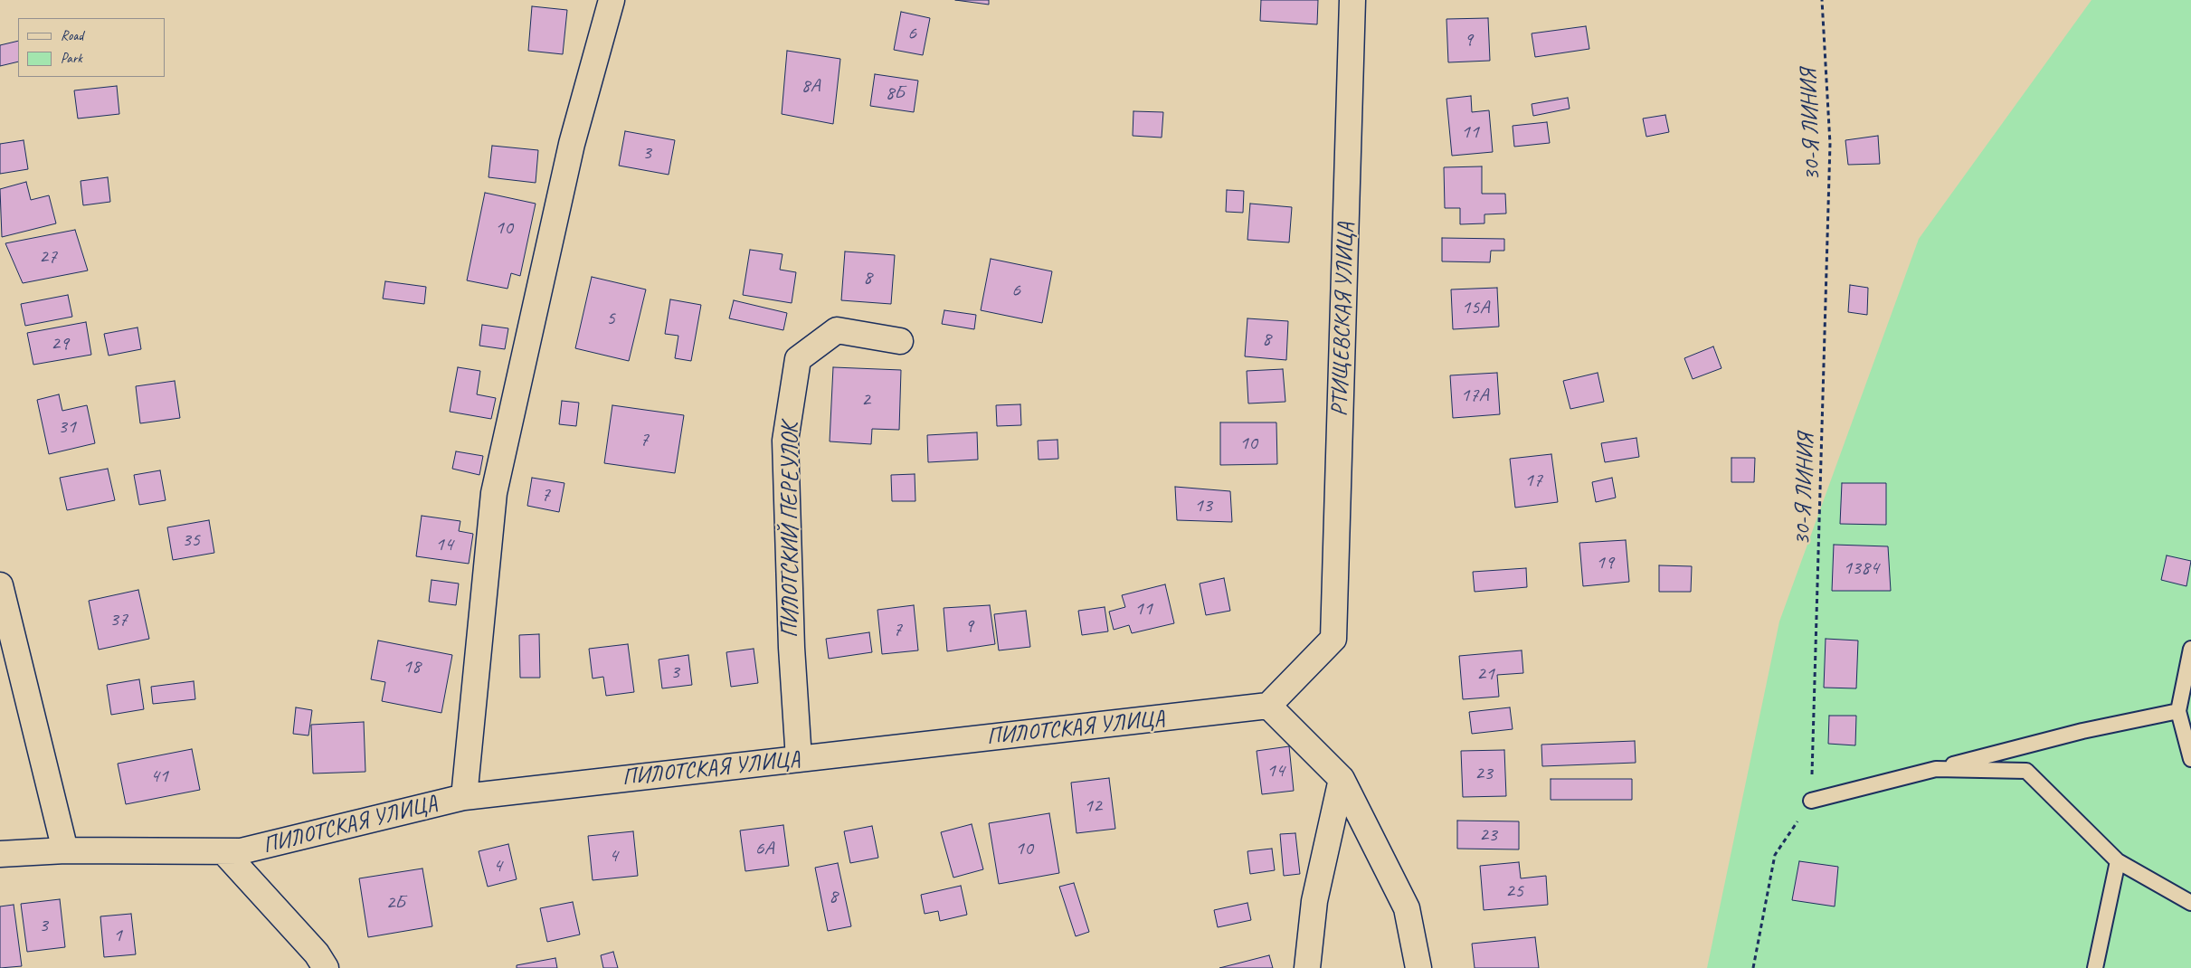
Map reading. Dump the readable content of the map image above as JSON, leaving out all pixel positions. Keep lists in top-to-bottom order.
{
  "streets": {
    "street": ["РТИЩЕВСКАЯ УЛИЦА", "ПИЛОТСКИЙ ПЕРЕУЛОК", "ПИЛОТСКАЯ УЛИЦА"],
    "path": ["30-Я ЛИНИЯ"]
  },
  "crossings": [
    ["РТИЩЕВСКАЯ УЛИЦА", "ПИЛОТСКАЯ УЛИЦА"],
    ["ПИЛОТСКИЙ ПЕРЕУЛОК", "ПИЛОТСКАЯ УЛИЦА"]
  ],
  "house_numbers": [
    "6",
    "9",
    "8А",
    "8Б",
    "11",
    "3",
    "10",
    "27",
    "8",
    "6",
    "15А",
    "5",
    "8",
    "29",
    "17А",
    "2",
    "31",
    "7",
    "10",
    "17",
    "7",
    "13",
    "35",
    "14",
    "19",
    "1384",
    "11",
    "37",
    "9",
    "7",
    "18",
    "3",
    "21",
    "14",
    "23",
    "41",
    "12",
    "23",
    "6А",
    "10",
    "4",
    "4",
    "25",
    "8",
    "2Б",
    "3",
    "1"
  ],
  "legend": ["Road", "Park"]
}
